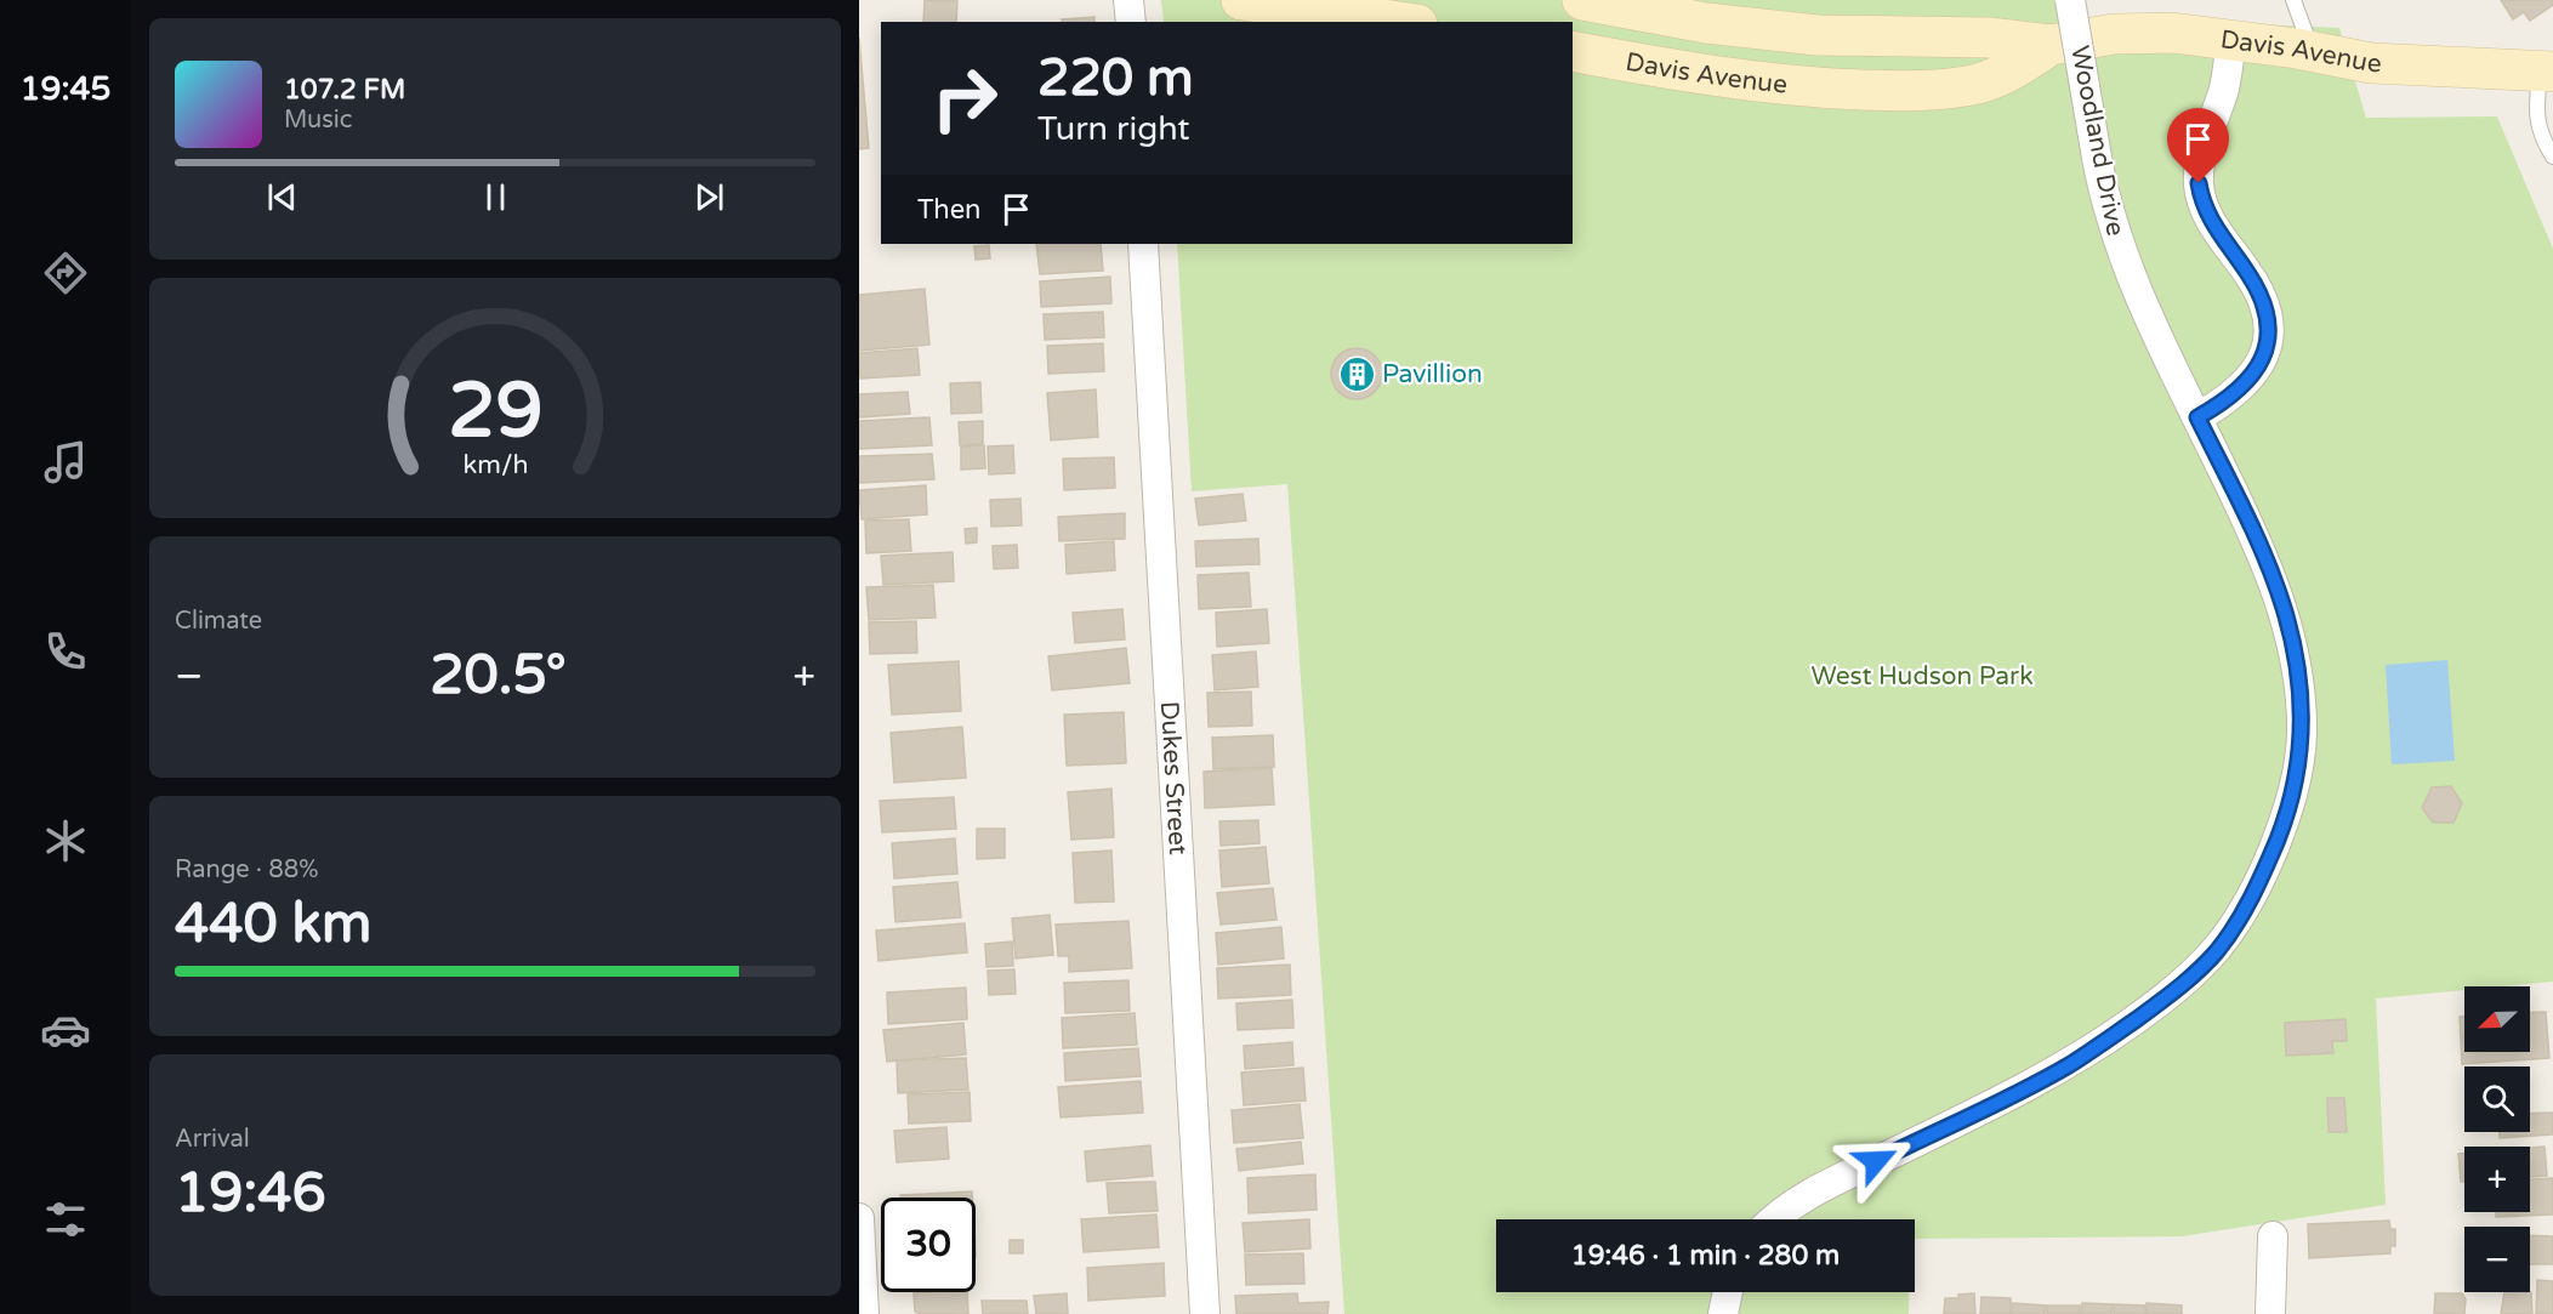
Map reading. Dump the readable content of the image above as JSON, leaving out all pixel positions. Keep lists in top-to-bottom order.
{
  "streets": {
    "street": ["Davis Avenue", "Woodland Drive", "Dukes Street"]
  },
  "parks": ["West Hudson Park"],
  "places": {
    "building": ["Pavillion"]
  },
  "north": "bottom left",
  "page": {
    "tabs": "19:45",
    "turn": ["220 m", "Turn right"],
    "song": ["107.2 FM", "Music"],
    "then": "Then",
    "tile": [
      "Climate",
      ["Range · 88%", "440 km"],
      ["Arrival", "19:46"]
    ],
    "heat": ["−", "20.5°", "+"],
    "map_buttons": ["+", "−"],
    "limit": "30",
    "trip": "19:46 · 1 min · 280 m",
    "gauge": ["29", "km/h"]
  }
}
